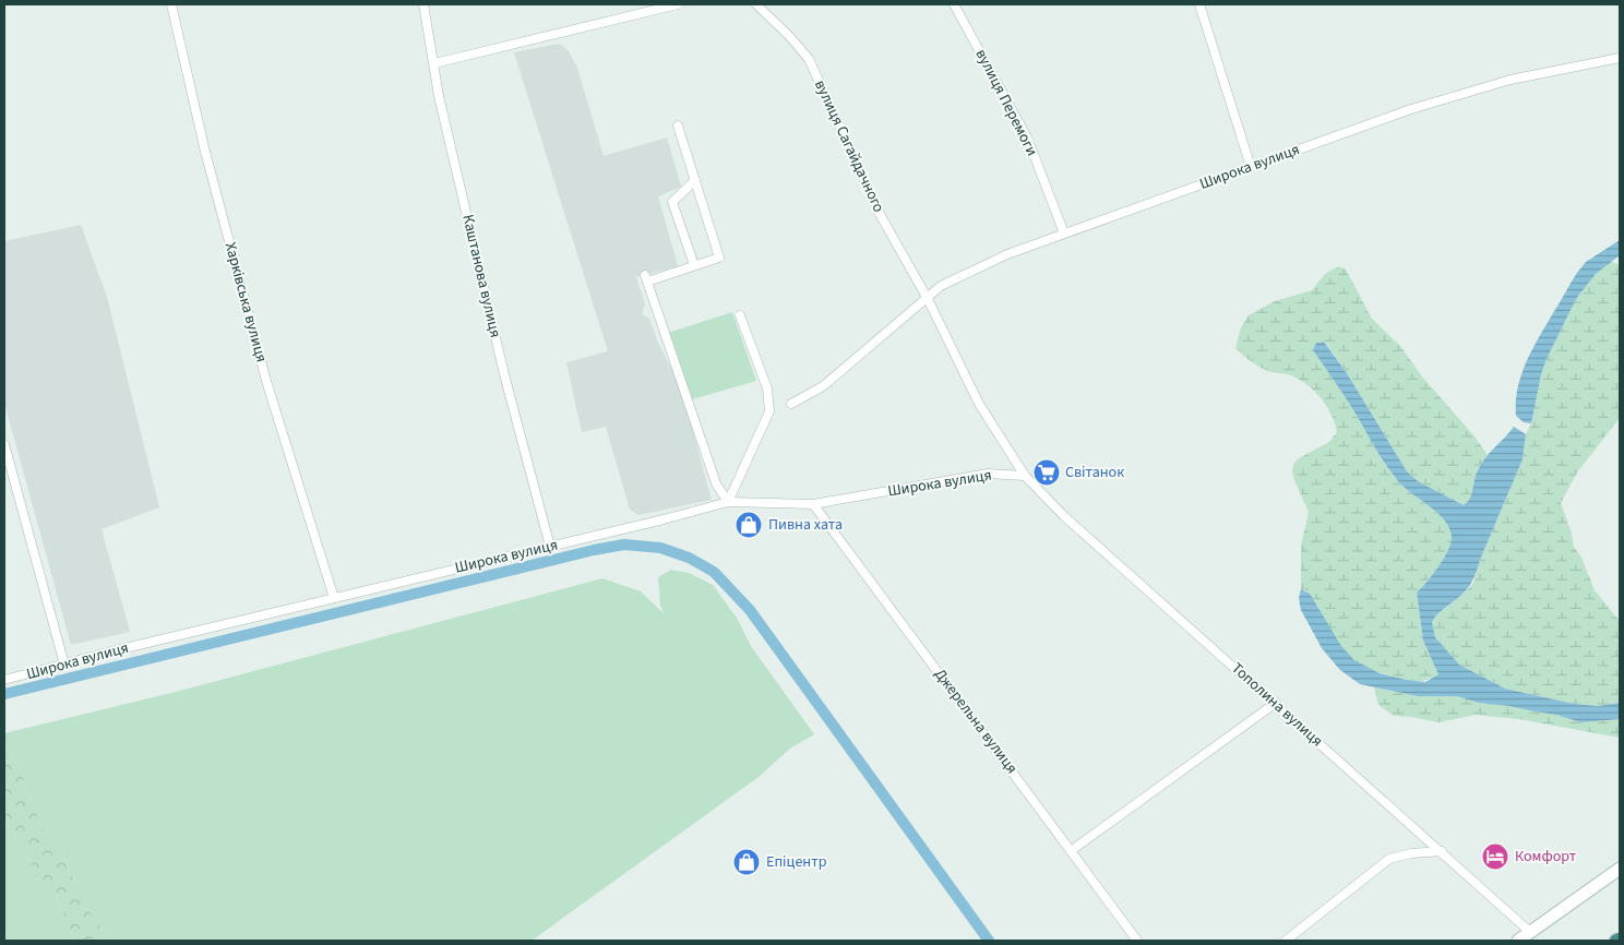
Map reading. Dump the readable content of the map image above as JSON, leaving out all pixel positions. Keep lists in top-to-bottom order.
{
  "streets": {
    "street": [
      "вулиця Перемоги",
      "вулиця Сагайдачного",
      "Широка вулиця",
      "Каштанова вулиця",
      "Харківська вулиця",
      "Тополина вулиця",
      "Джерельна вулиця"
    ]
  },
  "crossings": [
    ["вулиця Перемоги", "Широка вулиця"],
    ["вулиця Сагайдачного", "Широка вулиця"],
    ["Широка вулиця", "Каштанова вулиця"],
    ["Широка вулиця", "Харківська вулиця"],
    ["Широка вулиця", "Тополина вулиця"],
    ["Широка вулиця", "Джерельна вулиця"]
  ],
  "places": {
    "supermarket": ["Світанок"],
    "shop": ["Пивна хата", "Епіцентр"],
    "hotel": ["Комфорт"]
  }
}
